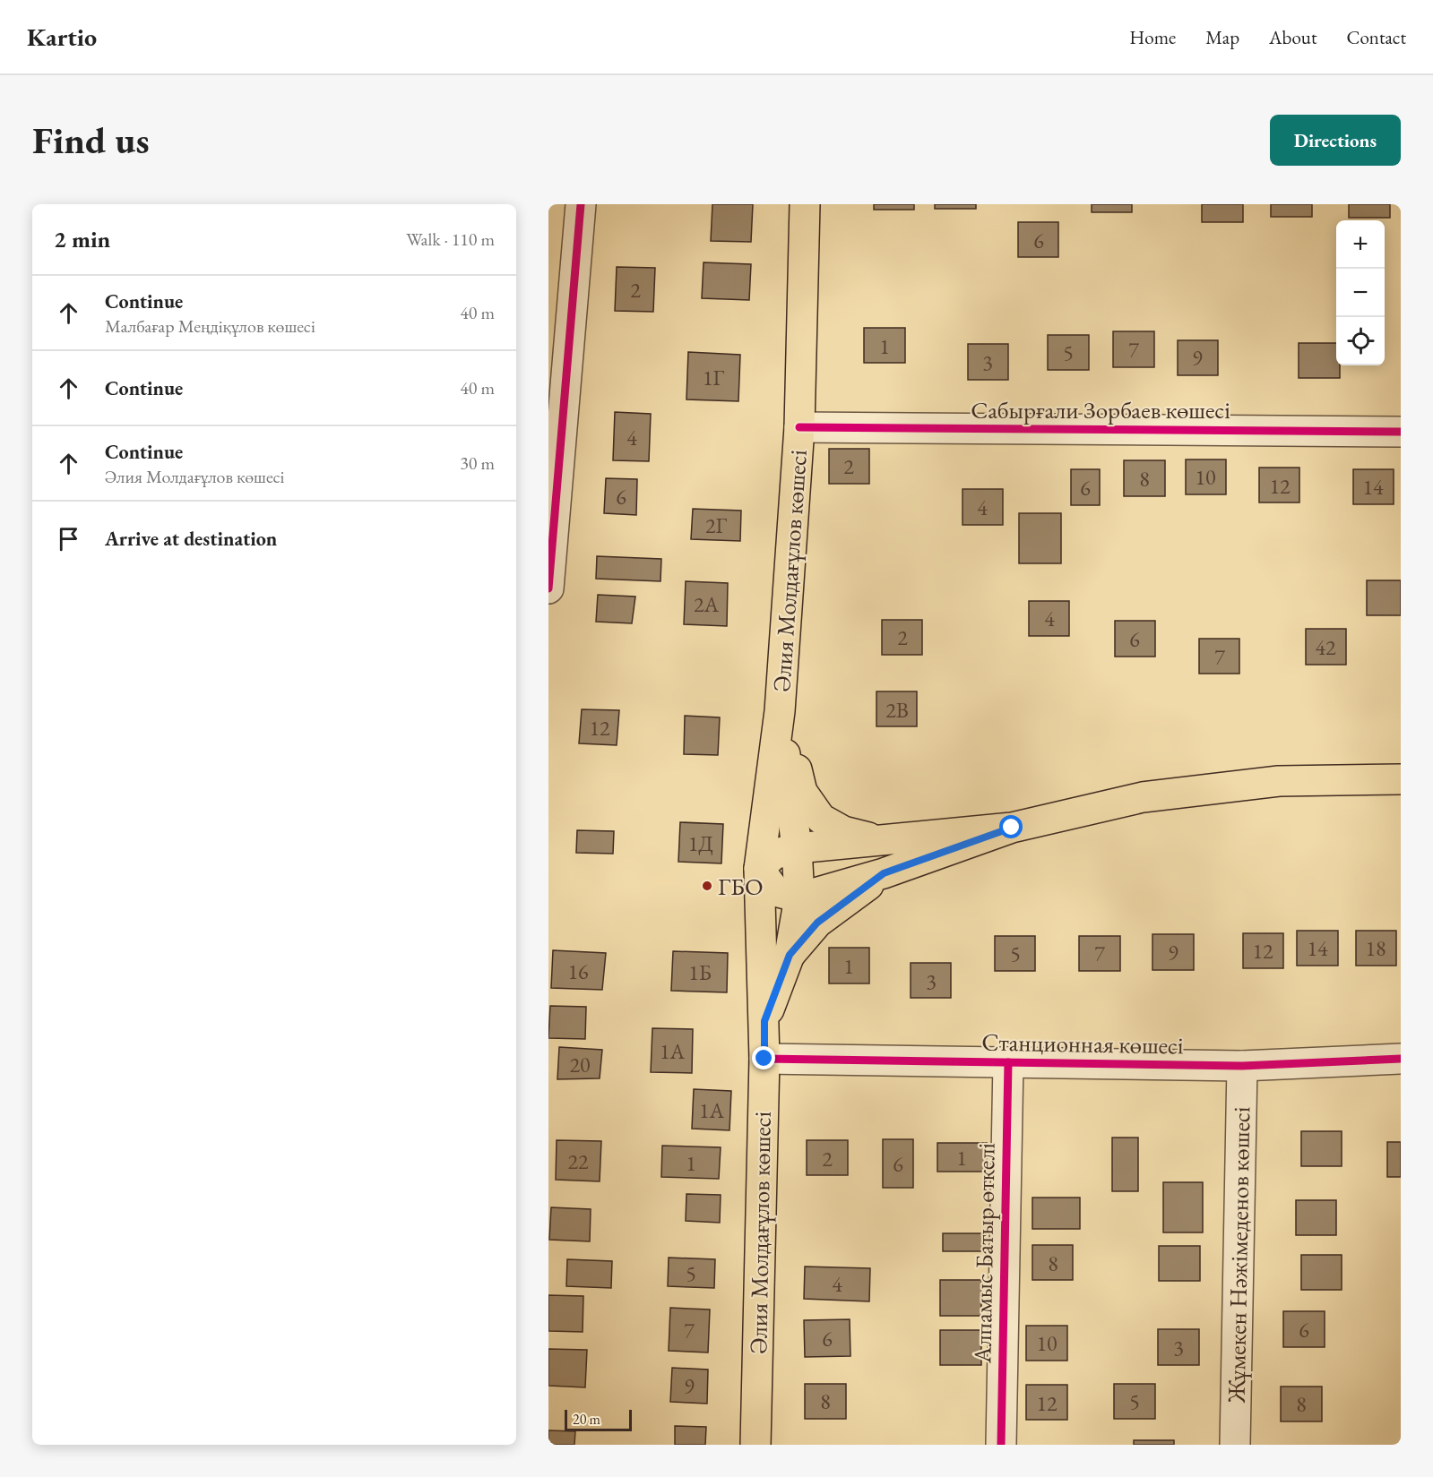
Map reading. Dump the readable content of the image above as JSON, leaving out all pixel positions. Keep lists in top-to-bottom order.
{
  "streets": {
    "main road": ["Әлия Молдағұлов көшесі"],
    "street": [
      "Сабырғали Зорбаев көшесі",
      "Станционная көшесі",
      "Алпамыс Батыр өткелі",
      "Жұмекен Нәжімеденов көшесі"
    ]
  },
  "crossings": [
    ["Сабырғали Зорбаев көшесі", "Әлия Молдағұлов көшесі"],
    ["Әлия Молдағұлов көшесі", "Станционная көшесі"],
    ["Станционная көшесі", "Алпамыс Батыр өткелі"],
    ["Станционная көшесі", "Жұмекен Нәжімеденов көшесі"]
  ],
  "places": ["ГБО"],
  "house_numbers": [
    "6",
    "2",
    "1",
    "7",
    "5",
    "9",
    "3",
    "1Г",
    "4",
    "2",
    "10",
    "8",
    "12",
    "14",
    "6",
    "6",
    "4",
    "2Г",
    "2А",
    "4",
    "2",
    "6",
    "42",
    "7",
    "2В",
    "12",
    "1Д",
    "14",
    "18",
    "12",
    "9",
    "5",
    "7",
    "1",
    "16",
    "1Б",
    "3",
    "1А",
    "20",
    "1А",
    "1",
    "2",
    "22",
    "1",
    "6",
    "8",
    "5",
    "4",
    "6",
    "7",
    "6",
    "10",
    "3",
    "9",
    "8",
    "5",
    "12",
    "8"
  ],
  "scale_bar": "20 m",
  "page": {
    "header": "Kartio",
    "nav": [
      "Home",
      "Map",
      "About",
      "Contact"
    ],
    "buttons": "Directions",
    "title": "Find us",
    "heading": ["2 min", "Walk · 110 m"],
    "map_buttons": ["+", "−"],
    "list": [
      ["Continue", "Малбағар Меңдіқұлов көшесі", "40 m"],
      ["Continue", "40 m"],
      ["Continue", "Әлия Молдағұлов көшесі", "30 m"],
      "Arrive at destination"
    ],
    "scale": "20 m"
  }
}
